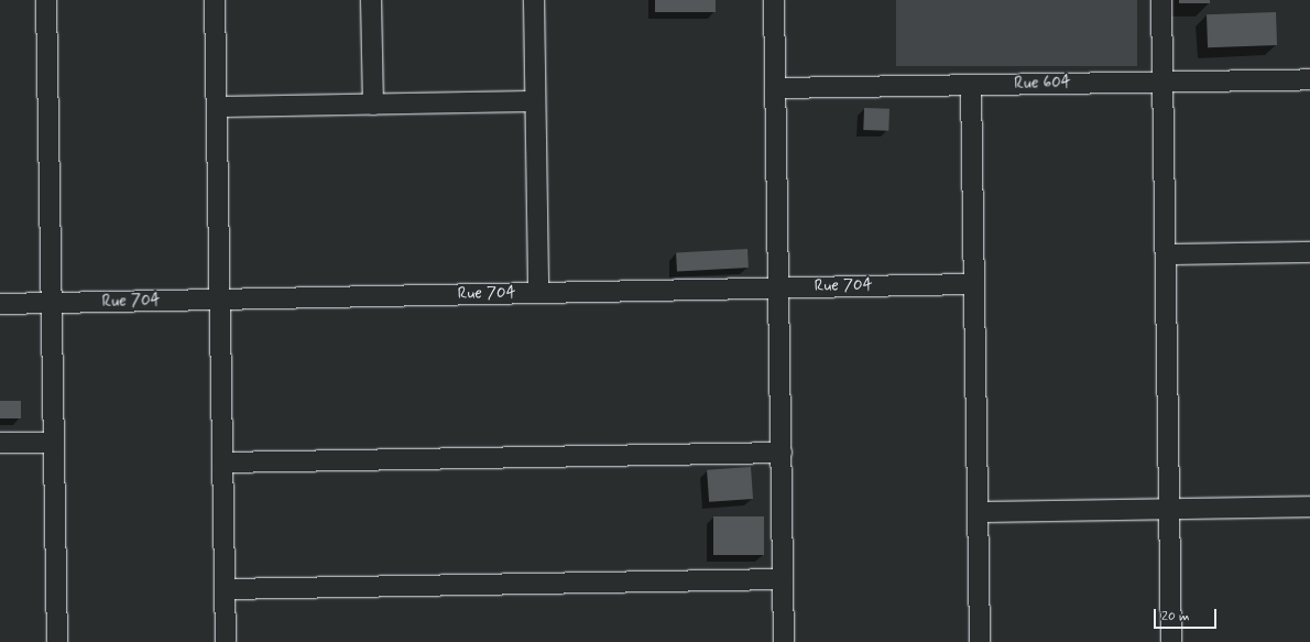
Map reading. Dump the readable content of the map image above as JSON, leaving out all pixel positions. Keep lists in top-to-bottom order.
{
  "streets": {
    "street": ["Rue 604", "Rue 704"]
  },
  "scale_bar": "20 m"
}
